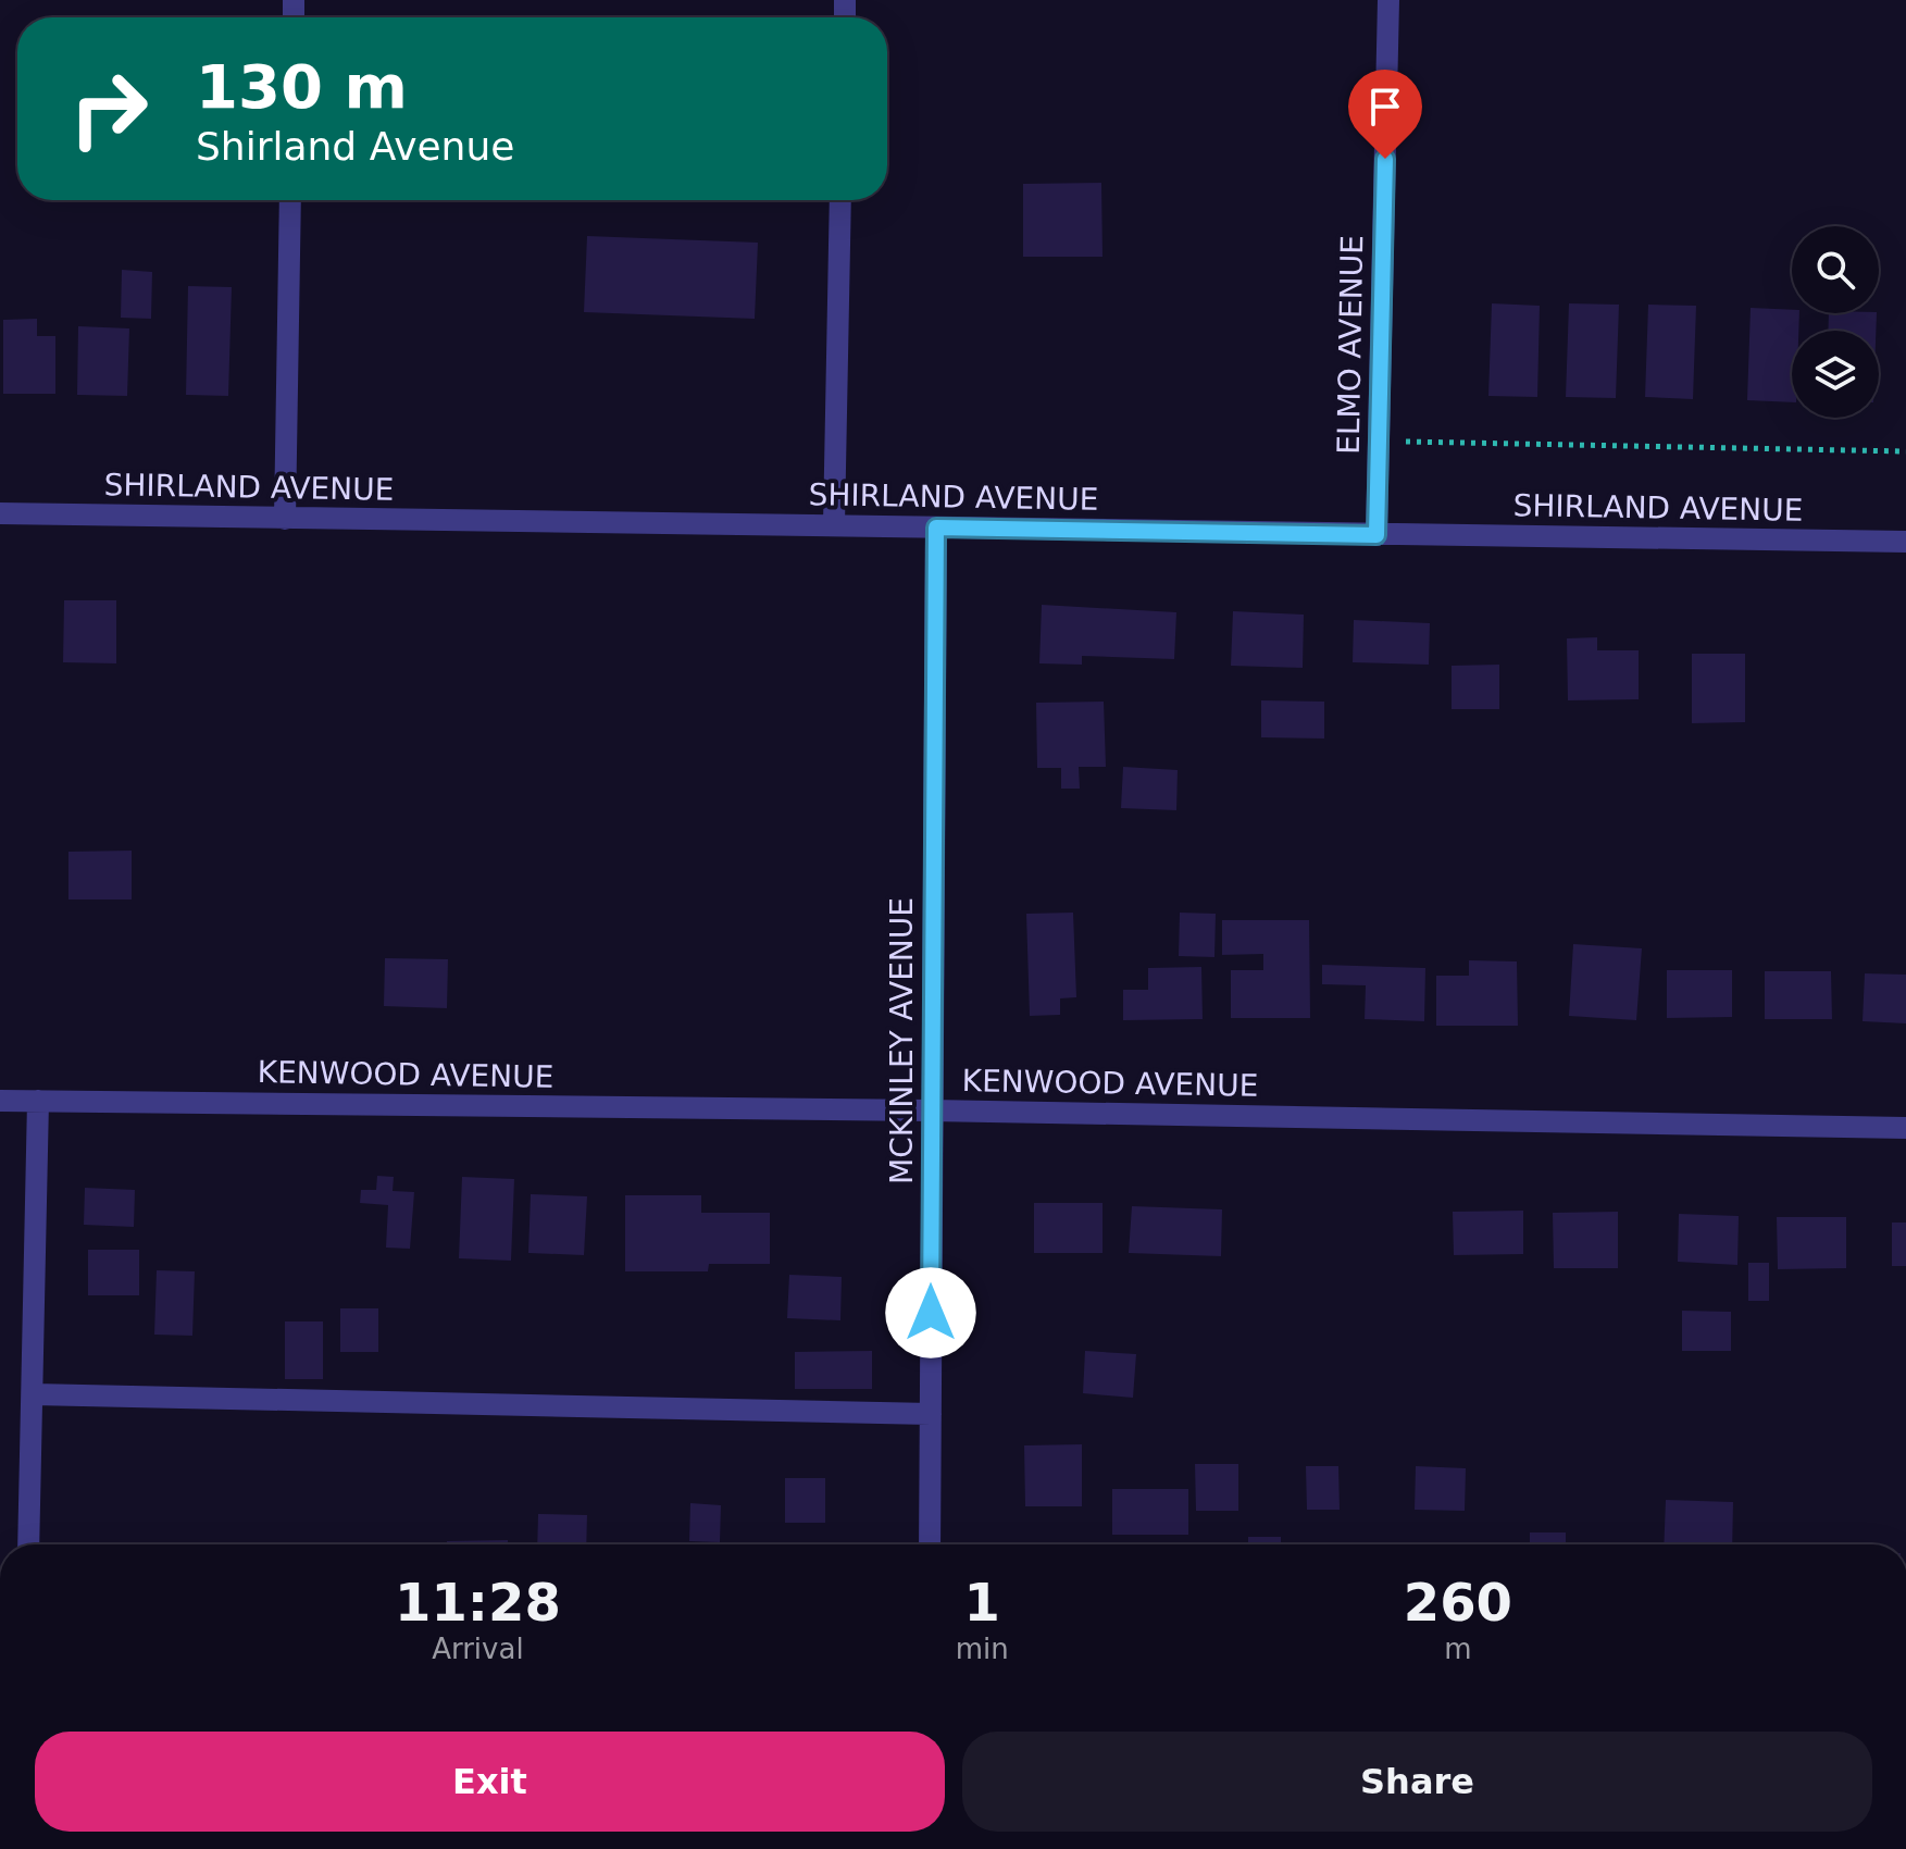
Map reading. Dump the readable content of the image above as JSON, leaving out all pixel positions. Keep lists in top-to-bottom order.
{
  "streets": {
    "street": [
      "ELMO AVENUE",
      "SHIRLAND AVENUE",
      "MCKINLEY AVENUE",
      "KENWOOD AVENUE"
    ]
  },
  "crossings": [
    ["ELMO AVENUE", "SHIRLAND AVENUE"],
    ["SHIRLAND AVENUE", "MCKINLEY AVENUE"],
    ["MCKINLEY AVENUE", "KENWOOD AVENUE"]
  ],
  "page": {
    "turn": ["130 m", "Shirland Avenue"],
    "eta": [
      "11:28",
      "Arrival",
      "1",
      "min",
      "260",
      "m"
    ],
    "buttons": ["Exit", "Share"]
  }
}
